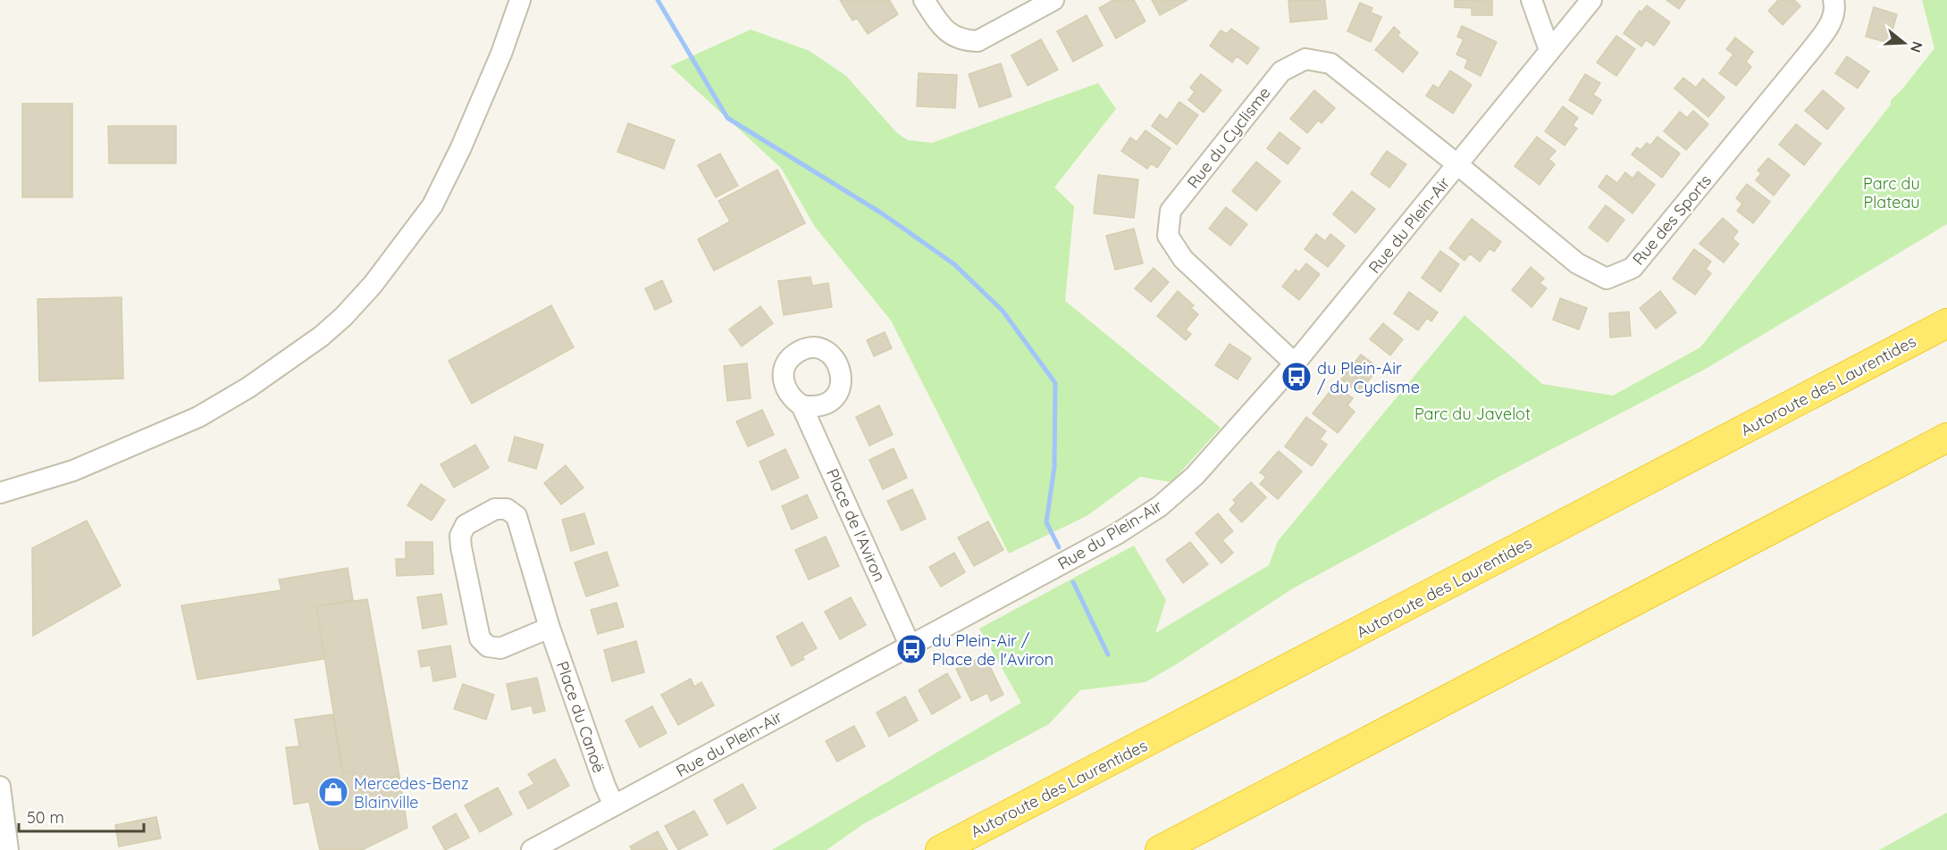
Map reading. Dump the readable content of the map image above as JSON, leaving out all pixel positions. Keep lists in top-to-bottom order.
{
  "streets": {
    "highway": ["Autoroute des Laurentides"],
    "street": [
      "Rue du Cyclisme",
      "Rue des Sports",
      "Rue du Plein-Air",
      "Place de l'Aviron",
      "Place du Canoë"
    ]
  },
  "crossings": [
    ["Rue du Cyclisme", "Rue des Sports"],
    ["Rue du Cyclisme", "Rue du Plein-Air"],
    ["Rue des Sports", "Rue du Plein-Air"],
    ["Rue du Plein-Air", "Place de l'Aviron"],
    ["Rue du Plein-Air", "Place du Canoë"]
  ],
  "parks": ["Parc du Plateau", "Parc du Javelot"],
  "places": {
    "bus stop": ["du Plein-Air / du Cyclisme", "du Plein-Air / Place de l'Aviron"],
    "shop": ["Mercedes-Benz Blainville"]
  },
  "scale_bar": "50 m",
  "north": "right"
}
